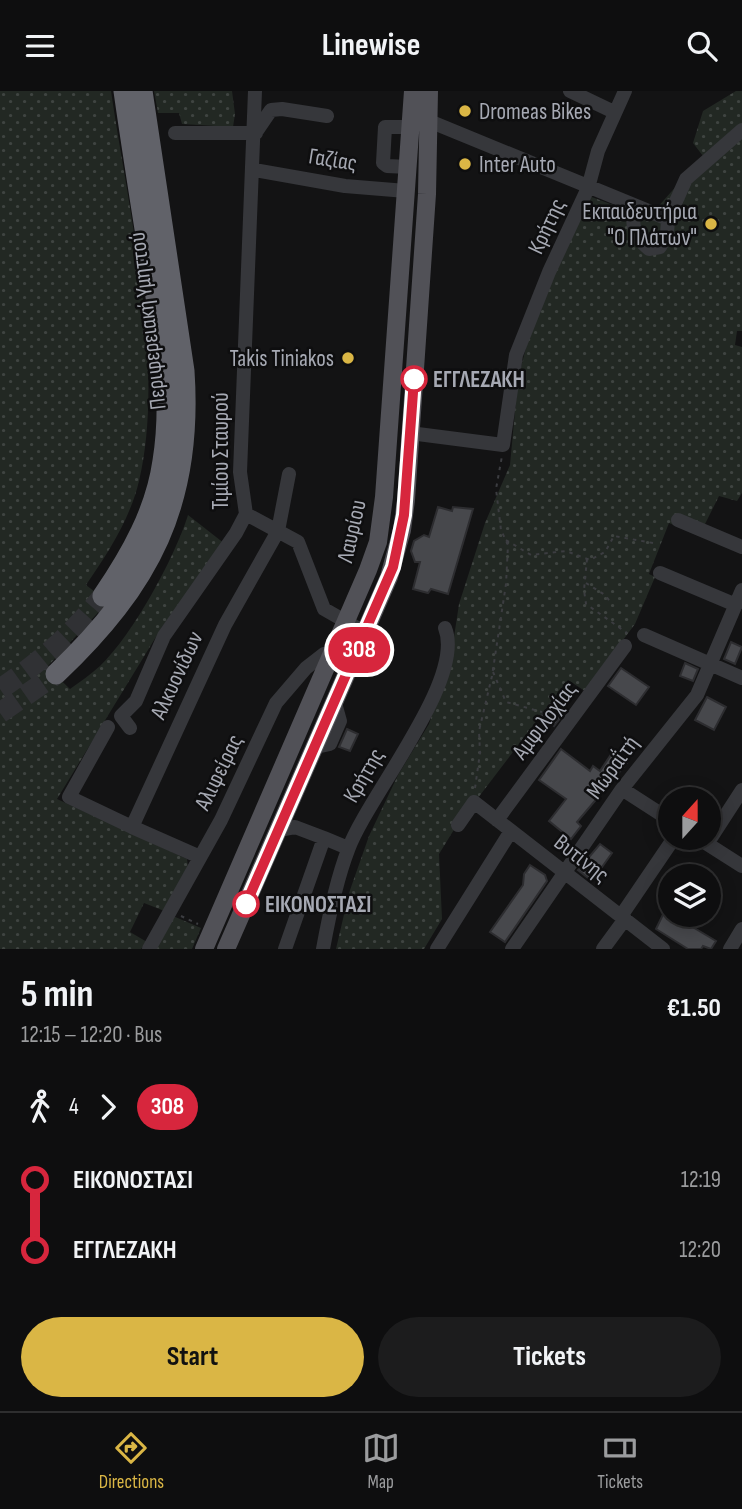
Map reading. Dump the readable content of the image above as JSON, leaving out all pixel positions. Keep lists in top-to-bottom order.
{
  "streets": {
    "highway": ["Περιφερειακή Υμηττού"],
    "main road": ["Λαυρίου"],
    "street": [
      "Γαζίας",
      "Κρήτης",
      "Τιμίου Σταυρού",
      "Αλκυονίδων",
      "Αμφιλοχίας",
      "Μωραΐτή",
      "Αλιφείρας",
      "Βυτίνης"
    ]
  },
  "crossings": [
    ["Γαζίας", "Τιμίου Σταυρού"],
    ["Γαζίας", "Λαυρίου"],
    ["Λαυρίου", "Αλιφείρας"],
    ["Αμφιλοχίας", "Βυτίνης"],
    ["Μωραΐτή", "Βυτίνης"]
  ],
  "places": [
    "Dromeas Bikes",
    "Inter Auto",
    "Εκπαιδευτήρια \"Ο Πλάτων\"",
    "Takis Tiniakos",
    "ΕΓΓΛΕΖΑΚΗ",
    "ΕΙΚΟΝΟΣΤΑΣΙ"
  ],
  "lines": ["bus line 308"],
  "north": "top",
  "page": {
    "header": "Linewise",
    "on_map": "308",
    "heading": ["5 min", "12:15 – 12:20 · Bus", "€1.50"],
    "legs": ["4", "308"],
    "list": [
      {
        "name": "ΕΙΚΟΝΟΣΤΑΣΙ",
        "value": "12:19"
      },
      {
        "name": "ΕΓΓΛΕΖΑΚΗ",
        "value": "12:20"
      }
    ],
    "buttons": ["Start", "Tickets"],
    "tabs": ["Directions", "Map", "Tickets"]
  }
}
